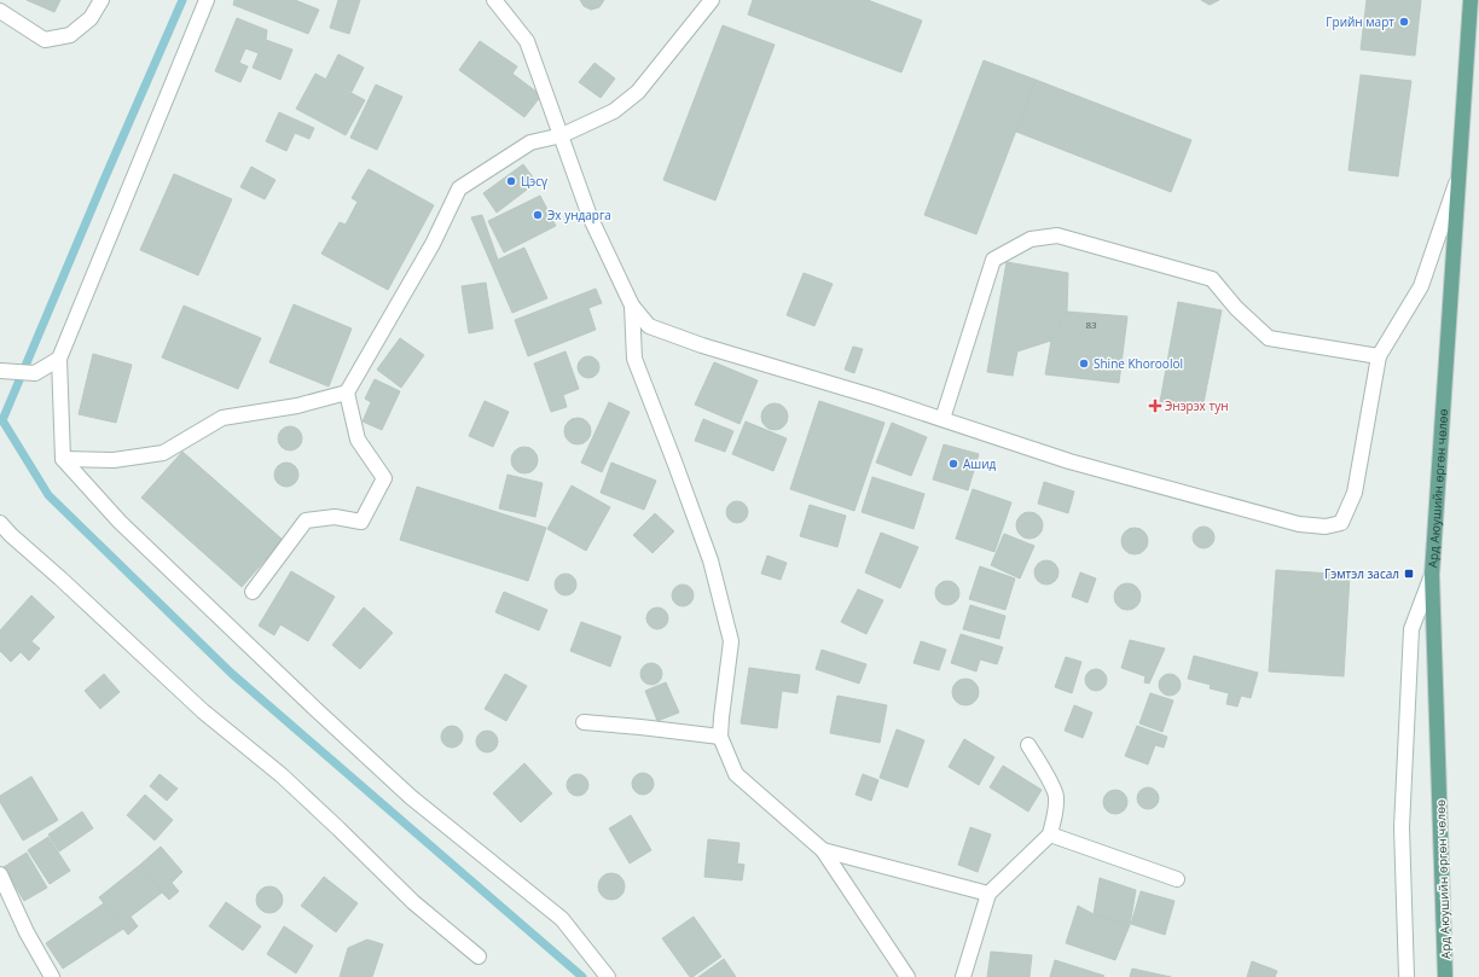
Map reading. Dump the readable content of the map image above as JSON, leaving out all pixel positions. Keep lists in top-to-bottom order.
{
  "streets": {
    "main road": ["Ард Аюушийн өргөн чөлөө"]
  },
  "places": {
    "other": [
      "Грийн март",
      "Цэсү",
      "Эх ундарга",
      "Shine Khoroolol",
      "Ашид"
    ],
    "health": ["Энэрэх тун"],
    "transit": ["Гэмтэл засал"]
  },
  "house_numbers": ["83"]
}
